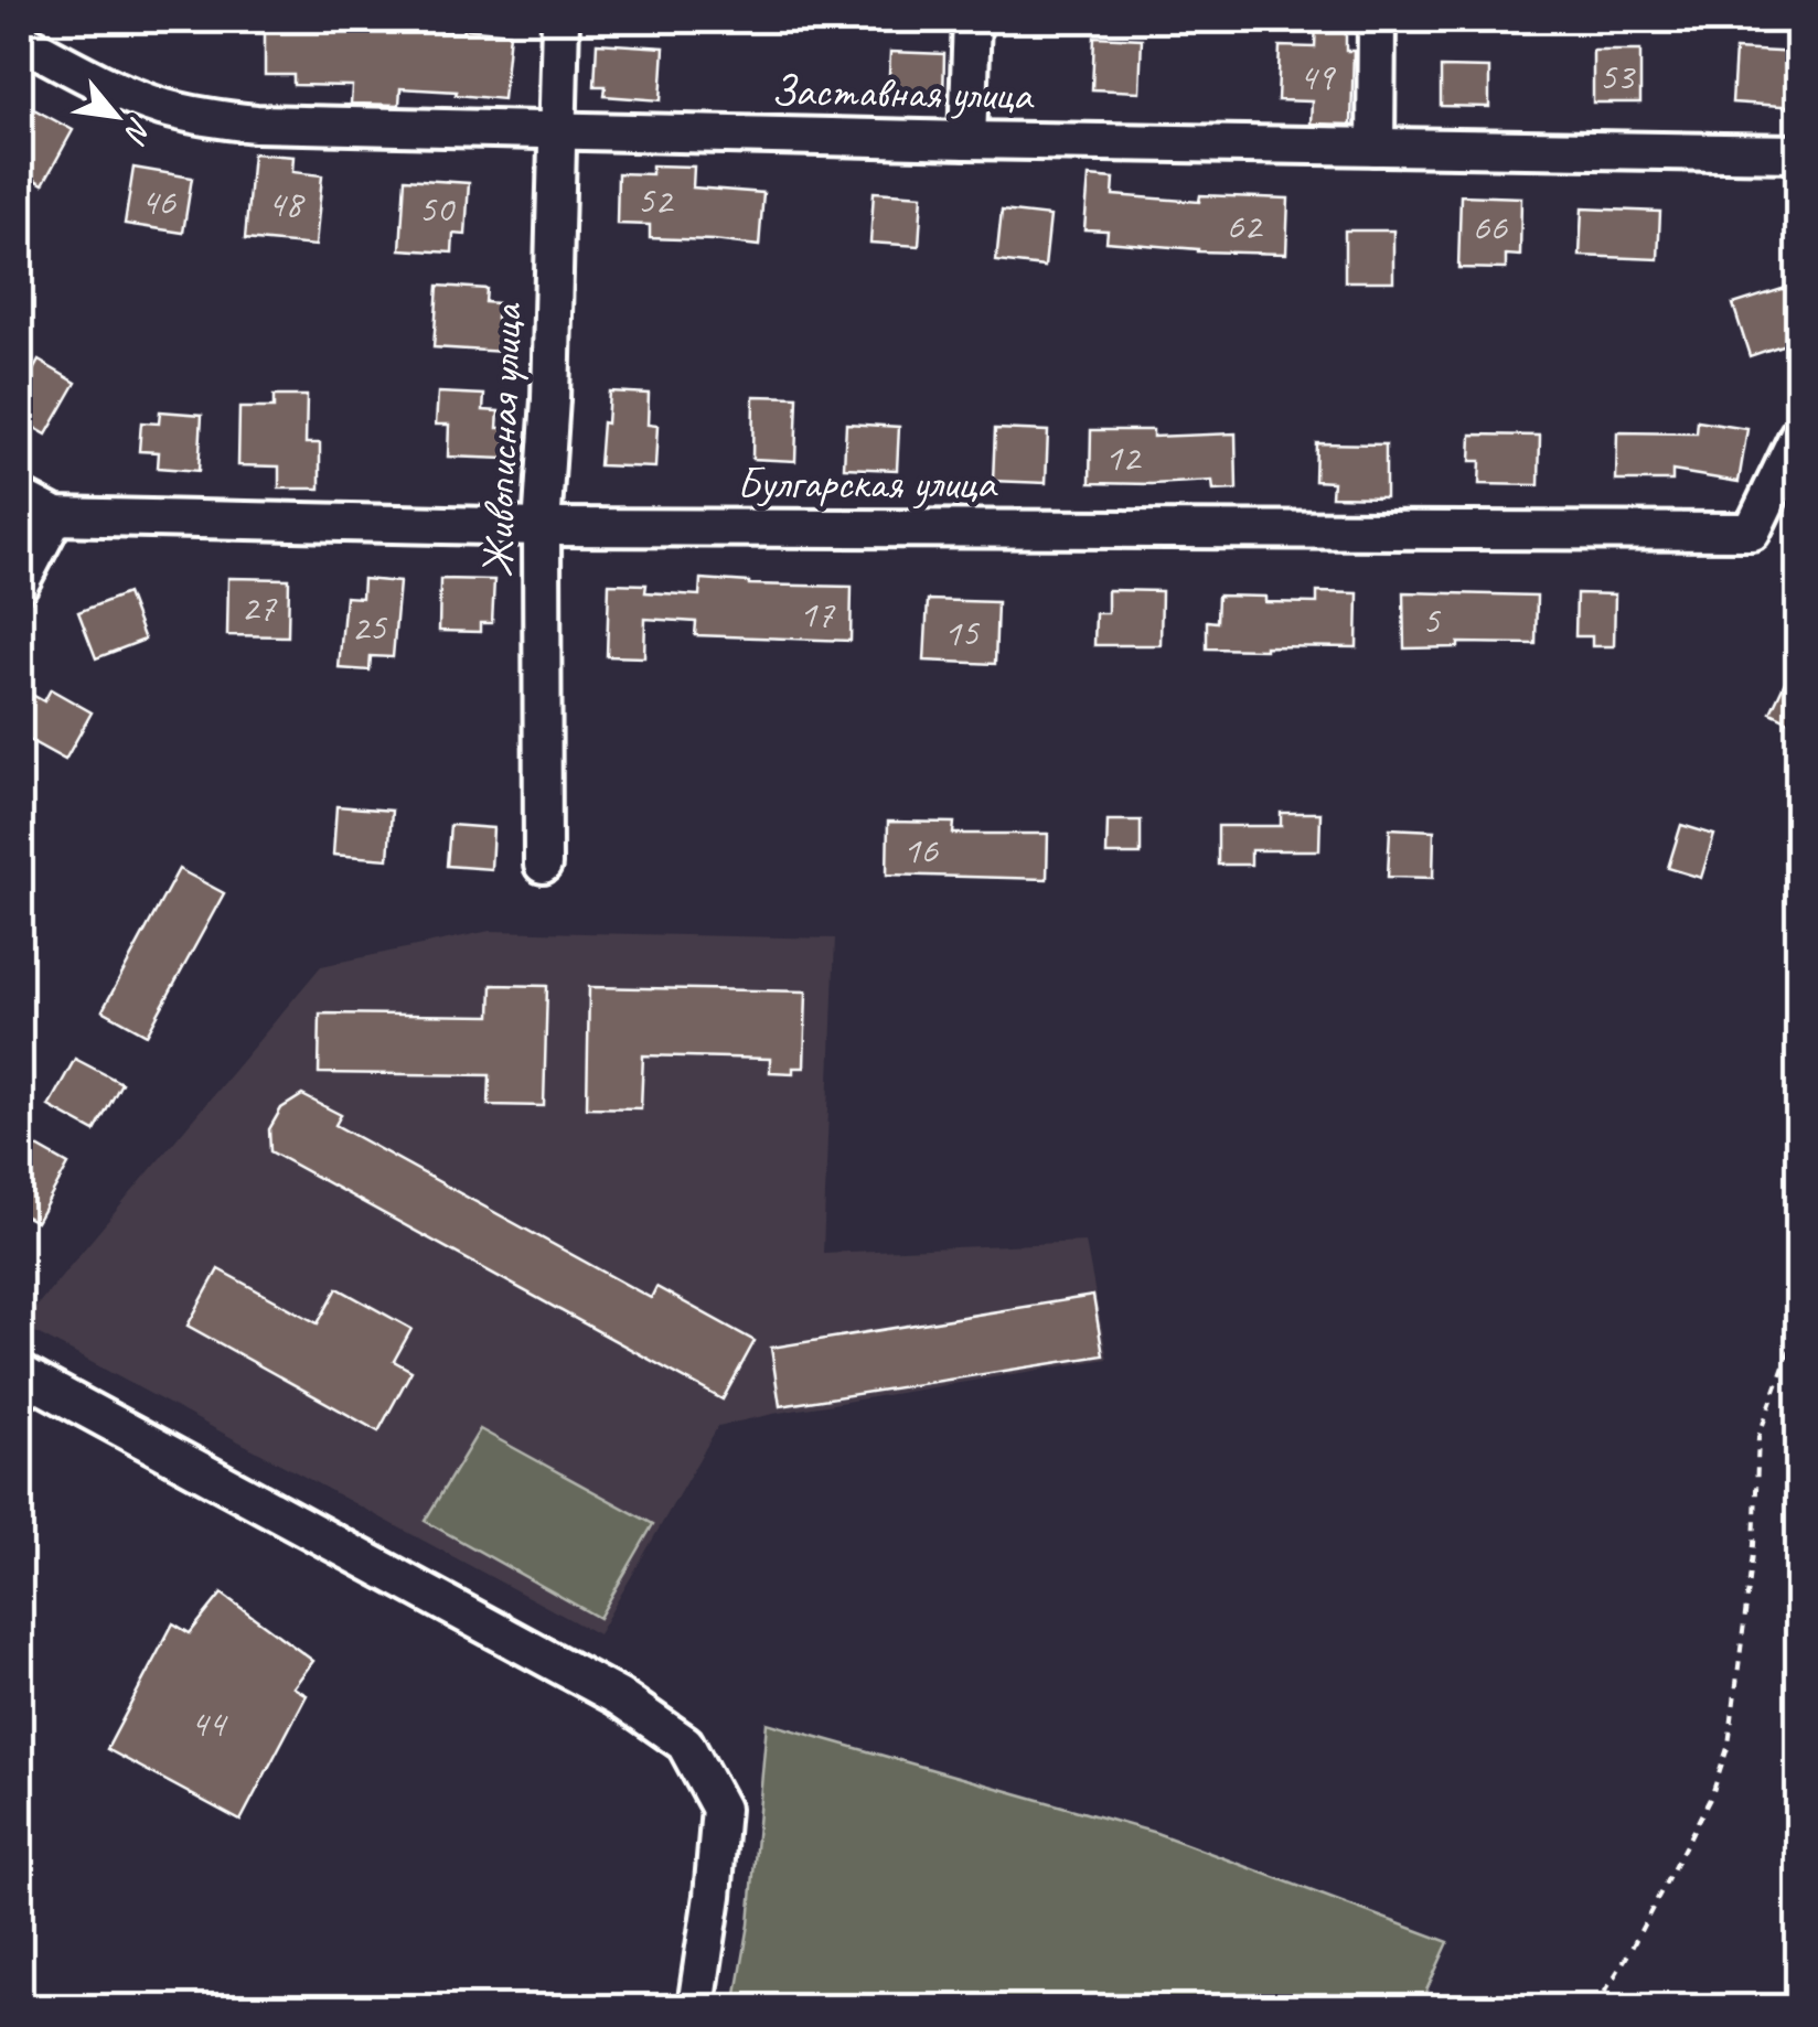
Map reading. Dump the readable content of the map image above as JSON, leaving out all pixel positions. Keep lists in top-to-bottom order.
{
  "streets": {
    "street": ["Заставная улица", "Живописная улица", "Булгарская улица"]
  },
  "crossings": [
    ["Заставная улица", "Живописная улица"],
    ["Живописная улица", "Булгарская улица"]
  ],
  "house_numbers": [
    "49",
    "53",
    "52",
    "46",
    "48",
    "50",
    "62",
    "66",
    "12",
    "27",
    "17",
    "5",
    "25",
    "15",
    "16",
    "44"
  ],
  "north": "bottom right"
}
